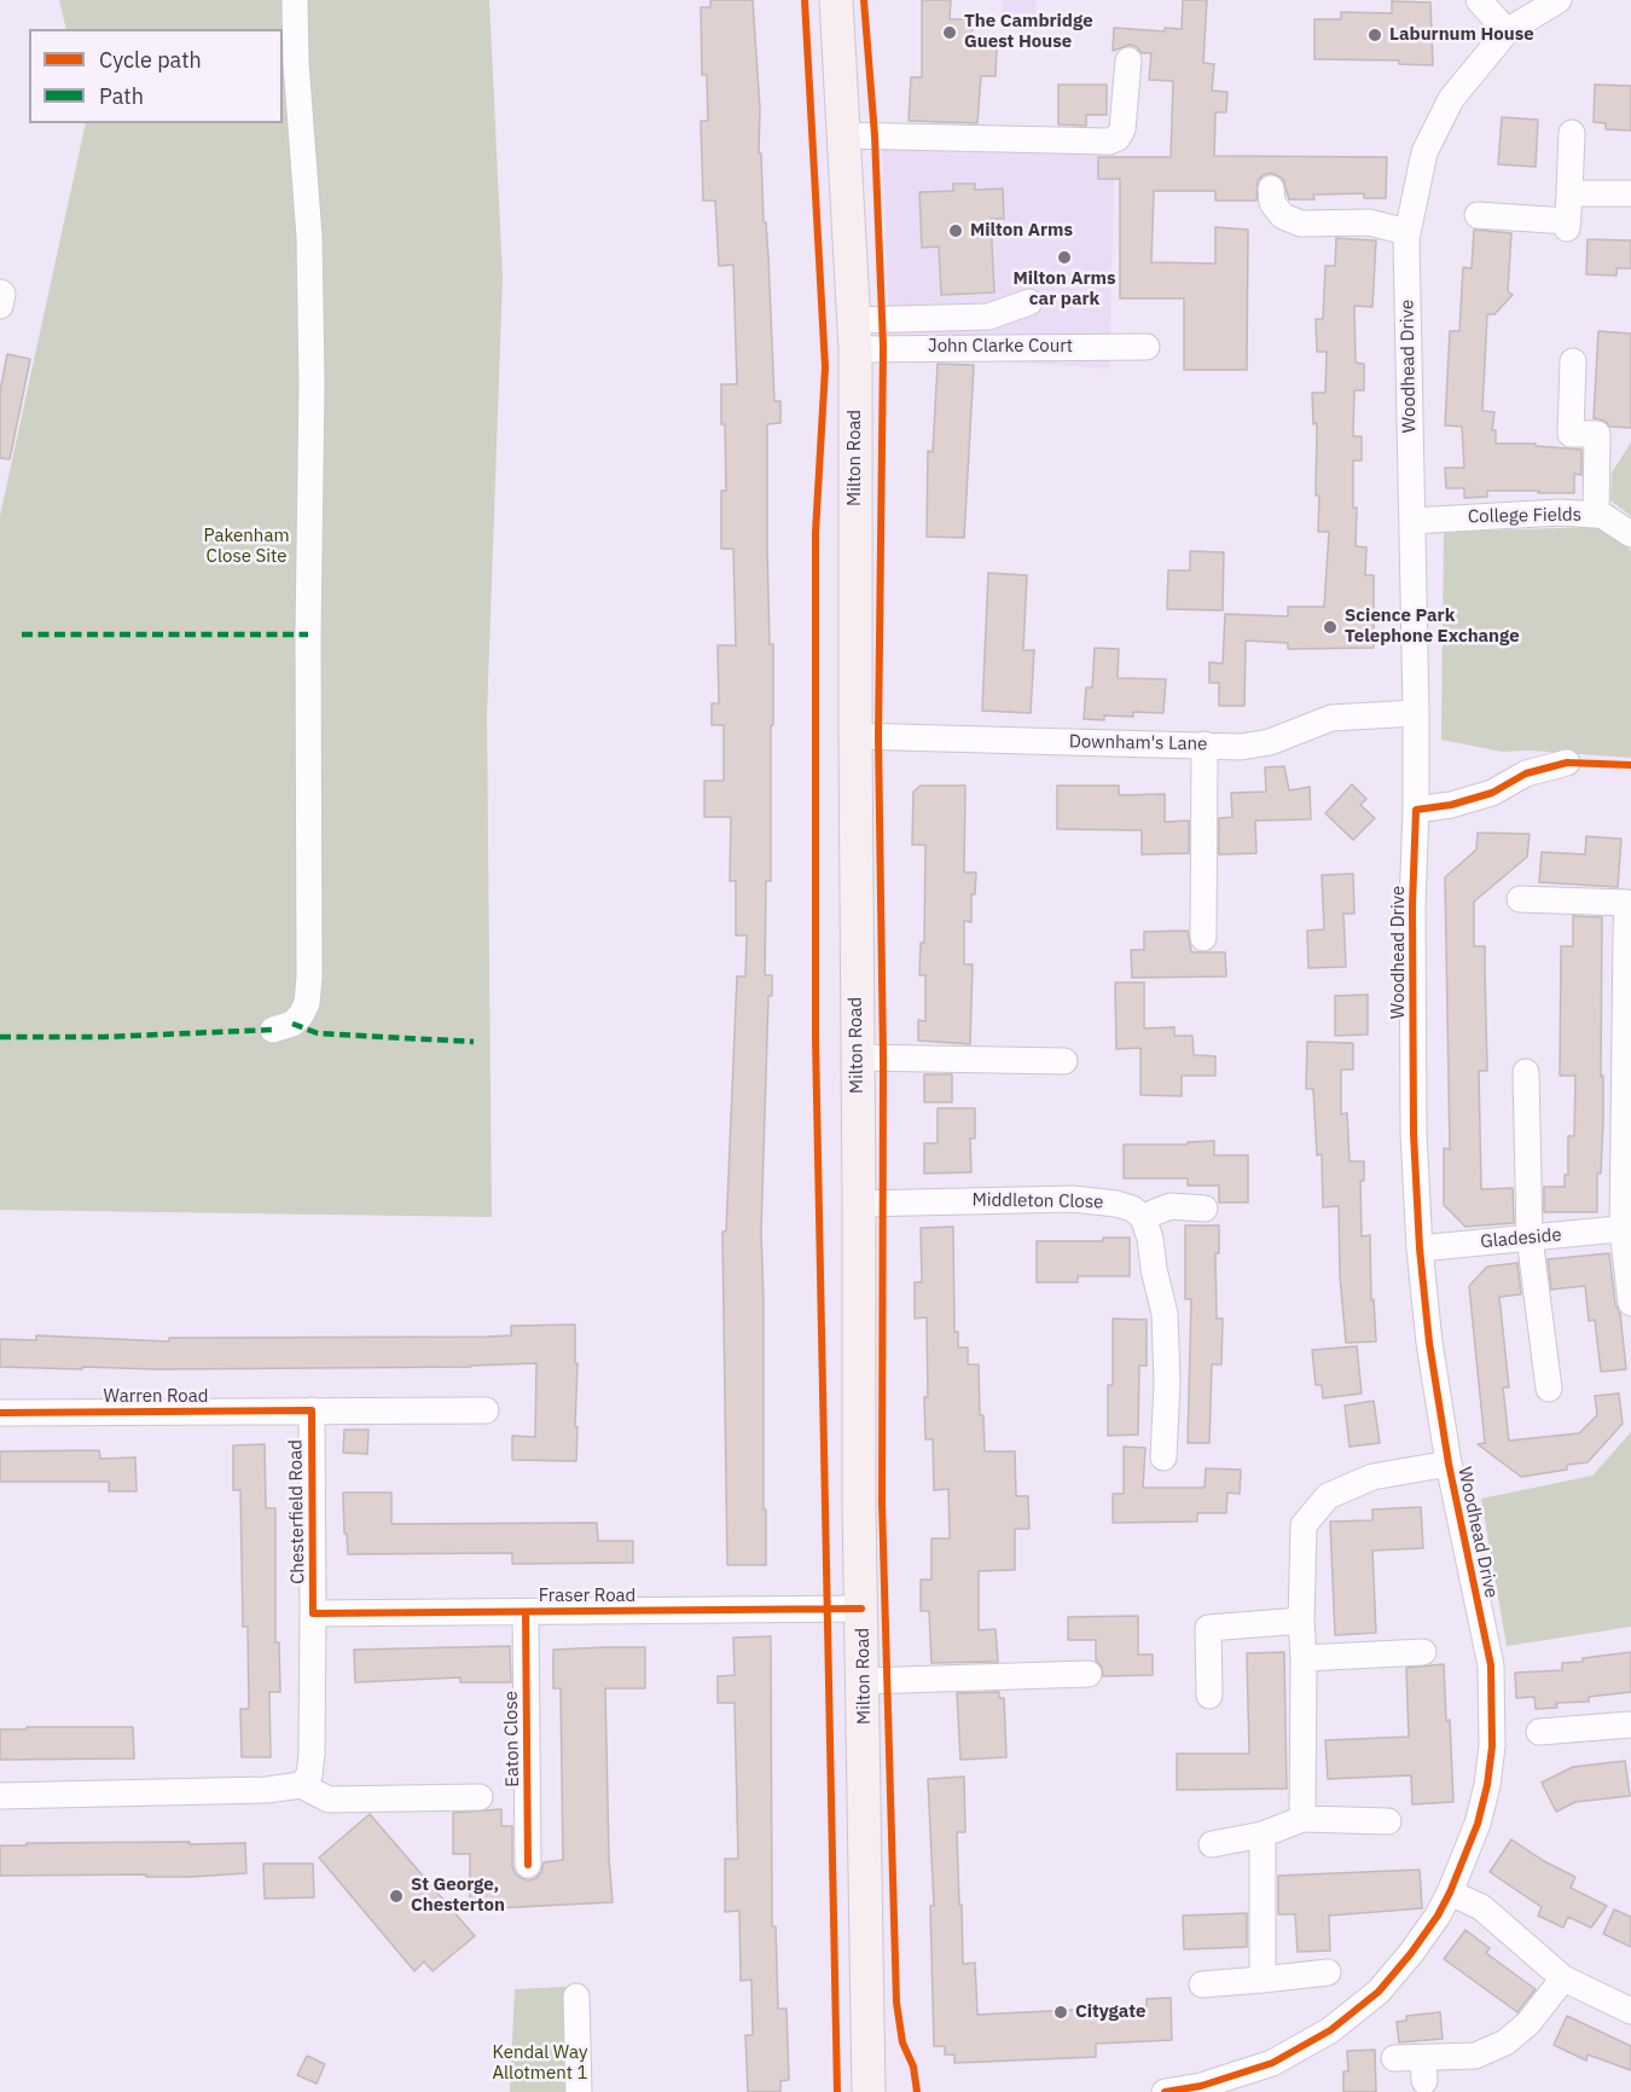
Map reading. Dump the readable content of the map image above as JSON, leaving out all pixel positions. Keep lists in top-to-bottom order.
{
  "streets": {
    "main road": ["Milton Road"],
    "street": [
      "John Clarke Court",
      "Woodhead Drive",
      "College Fields",
      "Downham's Lane",
      "Middleton Close",
      "Gladeside",
      "Warren Road",
      "Chesterfield Road",
      "Fraser Road",
      "Eaton Close"
    ]
  },
  "crossings": [
    ["John Clarke Court", "Milton Road"],
    ["Woodhead Drive", "College Fields"],
    ["Woodhead Drive", "Downham's Lane"],
    ["Woodhead Drive", "Gladeside"],
    ["Milton Road", "Downham's Lane"],
    ["Milton Road", "Middleton Close"],
    ["Milton Road", "Fraser Road"],
    ["Warren Road", "Chesterfield Road"],
    ["Chesterfield Road", "Fraser Road"],
    ["Fraser Road", "Eaton Close"]
  ],
  "parks": ["Pakenham Close Site", "Kendal Way Allotment 1"],
  "places": [
    "The Cambridge Guest House",
    "Laburnum House",
    "Milton Arms",
    "Milton Arms car park",
    "Science Park Telephone Exchange",
    "St George, Chesterton",
    "Citygate"
  ],
  "legend": ["Cycle path", "Path"]
}
